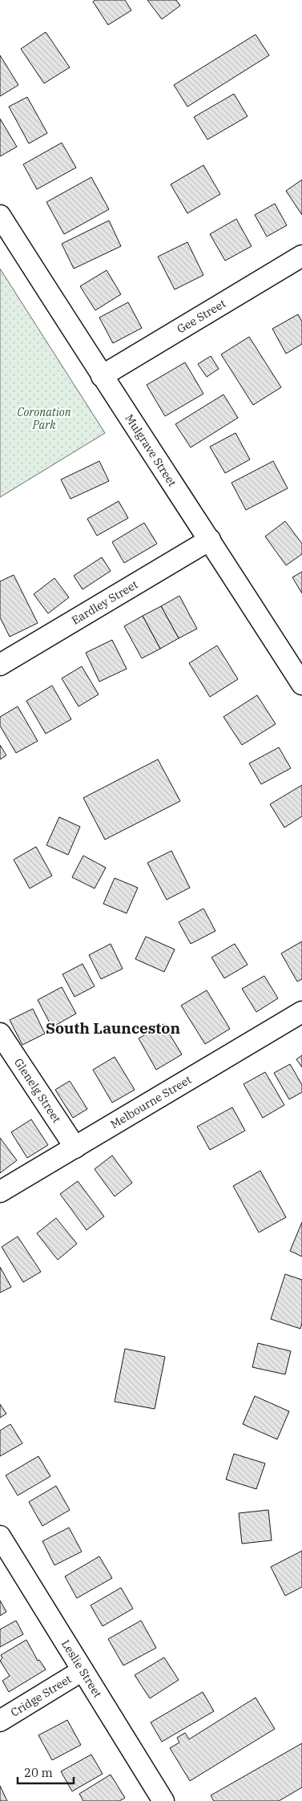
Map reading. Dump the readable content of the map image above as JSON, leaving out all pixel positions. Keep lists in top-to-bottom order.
{
  "streets": {
    "street": [
      "Gee Street",
      "Mulgrave Street",
      "Eardley Street",
      "Glenelg Street",
      "Melbourne Street",
      "Leslie Street",
      "Cridge Street"
    ]
  },
  "crossings": [
    ["Gee Street", "Mulgrave Street"],
    ["Mulgrave Street", "Eardley Street"],
    ["Glenelg Street", "Melbourne Street"],
    ["Leslie Street", "Cridge Street"]
  ],
  "districts": ["South Launceston"],
  "parks": ["Coronation Park"],
  "scale_bar": "20 m"
}
